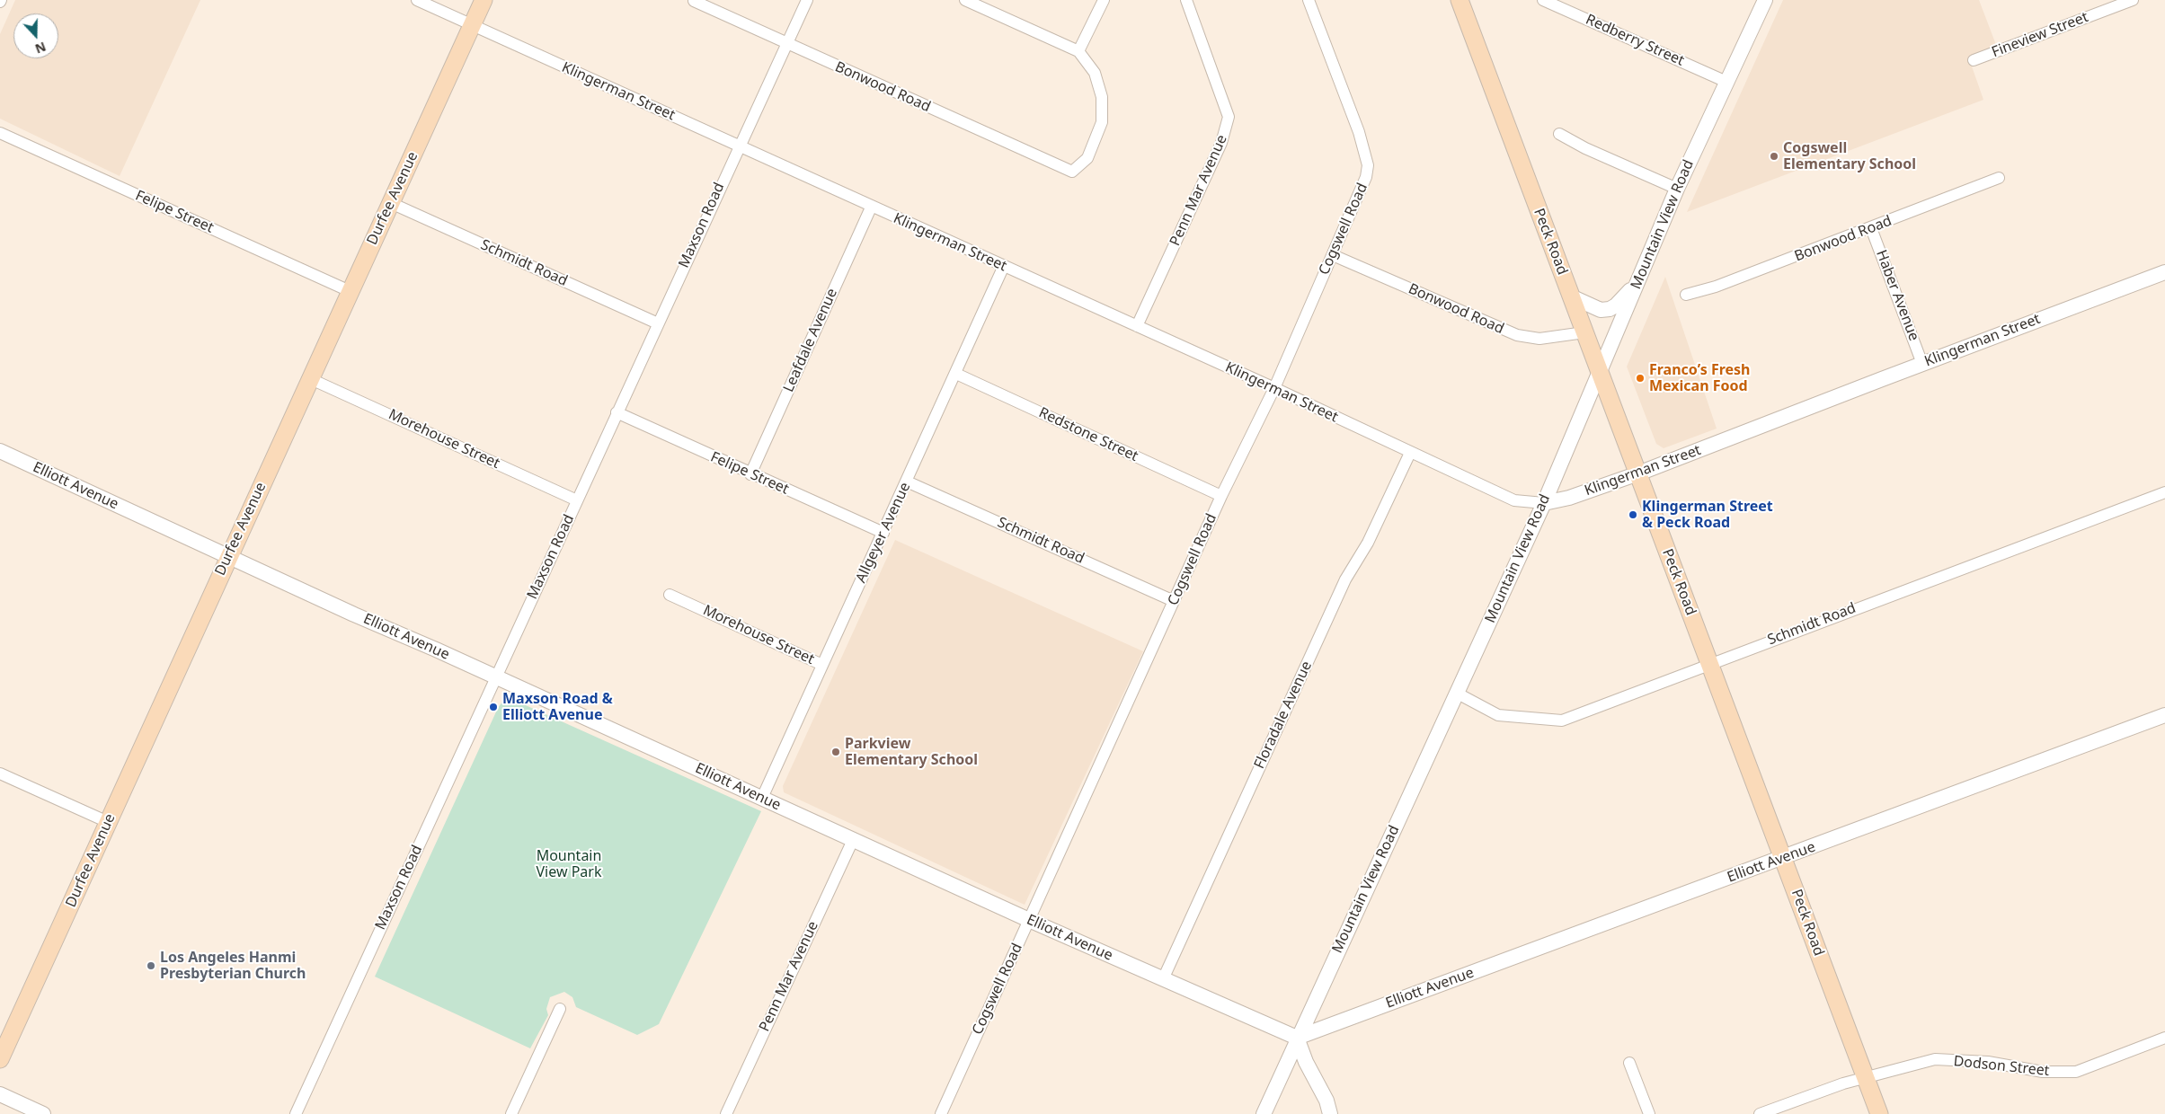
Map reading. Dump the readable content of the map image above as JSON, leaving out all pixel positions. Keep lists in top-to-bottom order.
{
  "streets": {
    "main road": ["Durfee Avenue", "Peck Road"],
    "street": [
      "Fineview Street",
      "Redberry Street",
      "Bonwood Road",
      "Klingerman Street",
      "Penn Mar Avenue",
      "Felipe Street",
      "Mountain View Road",
      "Maxson Road",
      "Cogswell Road",
      "Schmidt Road",
      "Haber Avenue",
      "Leafdale Avenue",
      "Redstone Street",
      "Morehouse Street",
      "Elliott Avenue",
      "Allgeyer Avenue",
      "Floradale Avenue",
      "Dodson Street"
    ]
  },
  "crossings": [
    ["Redberry Street", "Mountain View Road"],
    ["Bonwood Road", "Maxson Road"],
    ["Bonwood Road", "Cogswell Road"],
    ["Bonwood Road", "Peck Road"],
    ["Bonwood Road", "Haber Avenue"],
    ["Klingerman Street", "Penn Mar Avenue"],
    ["Klingerman Street", "Durfee Avenue"],
    ["Klingerman Street", "Mountain View Road"],
    ["Klingerman Street", "Maxson Road"],
    ["Klingerman Street", "Cogswell Road"],
    ["Klingerman Street", "Peck Road"],
    ["Klingerman Street", "Haber Avenue"],
    ["Klingerman Street", "Leafdale Avenue"],
    ["Klingerman Street", "Allgeyer Avenue"],
    ["Klingerman Street", "Floradale Avenue"],
    ["Penn Mar Avenue", "Elliott Avenue"],
    ["Durfee Avenue", "Felipe Street"],
    ["Durfee Avenue", "Schmidt Road"],
    ["Durfee Avenue", "Morehouse Street"],
    ["Durfee Avenue", "Elliott Avenue"],
    ["Felipe Street", "Maxson Road"],
    ["Felipe Street", "Leafdale Avenue"],
    ["Felipe Street", "Allgeyer Avenue"],
    ["Mountain View Road", "Peck Road"],
    ["Mountain View Road", "Schmidt Road"],
    ["Mountain View Road", "Elliott Avenue"],
    ["Maxson Road", "Schmidt Road"],
    ["Maxson Road", "Morehouse Street"],
    ["Maxson Road", "Elliott Avenue"],
    ["Cogswell Road", "Schmidt Road"],
    ["Cogswell Road", "Redstone Street"],
    ["Cogswell Road", "Elliott Avenue"],
    ["Peck Road", "Schmidt Road"],
    ["Peck Road", "Elliott Avenue"],
    ["Peck Road", "Dodson Street"],
    ["Schmidt Road", "Allgeyer Avenue"],
    ["Redstone Street", "Allgeyer Avenue"],
    ["Morehouse Street", "Allgeyer Avenue"],
    ["Elliott Avenue", "Allgeyer Avenue"],
    ["Elliott Avenue", "Floradale Avenue"]
  ],
  "parks": ["Mountain View Park"],
  "places": [
    "Cogswell Elementary School",
    "Franco’s Fresh Mexican Food",
    "Klingerman Street & Peck Road",
    "Maxson Road & Elliott Avenue",
    "Parkview Elementary School",
    "Los Angeles Hanmi Presbyterian Church"
  ],
  "north": "bottom"
}
